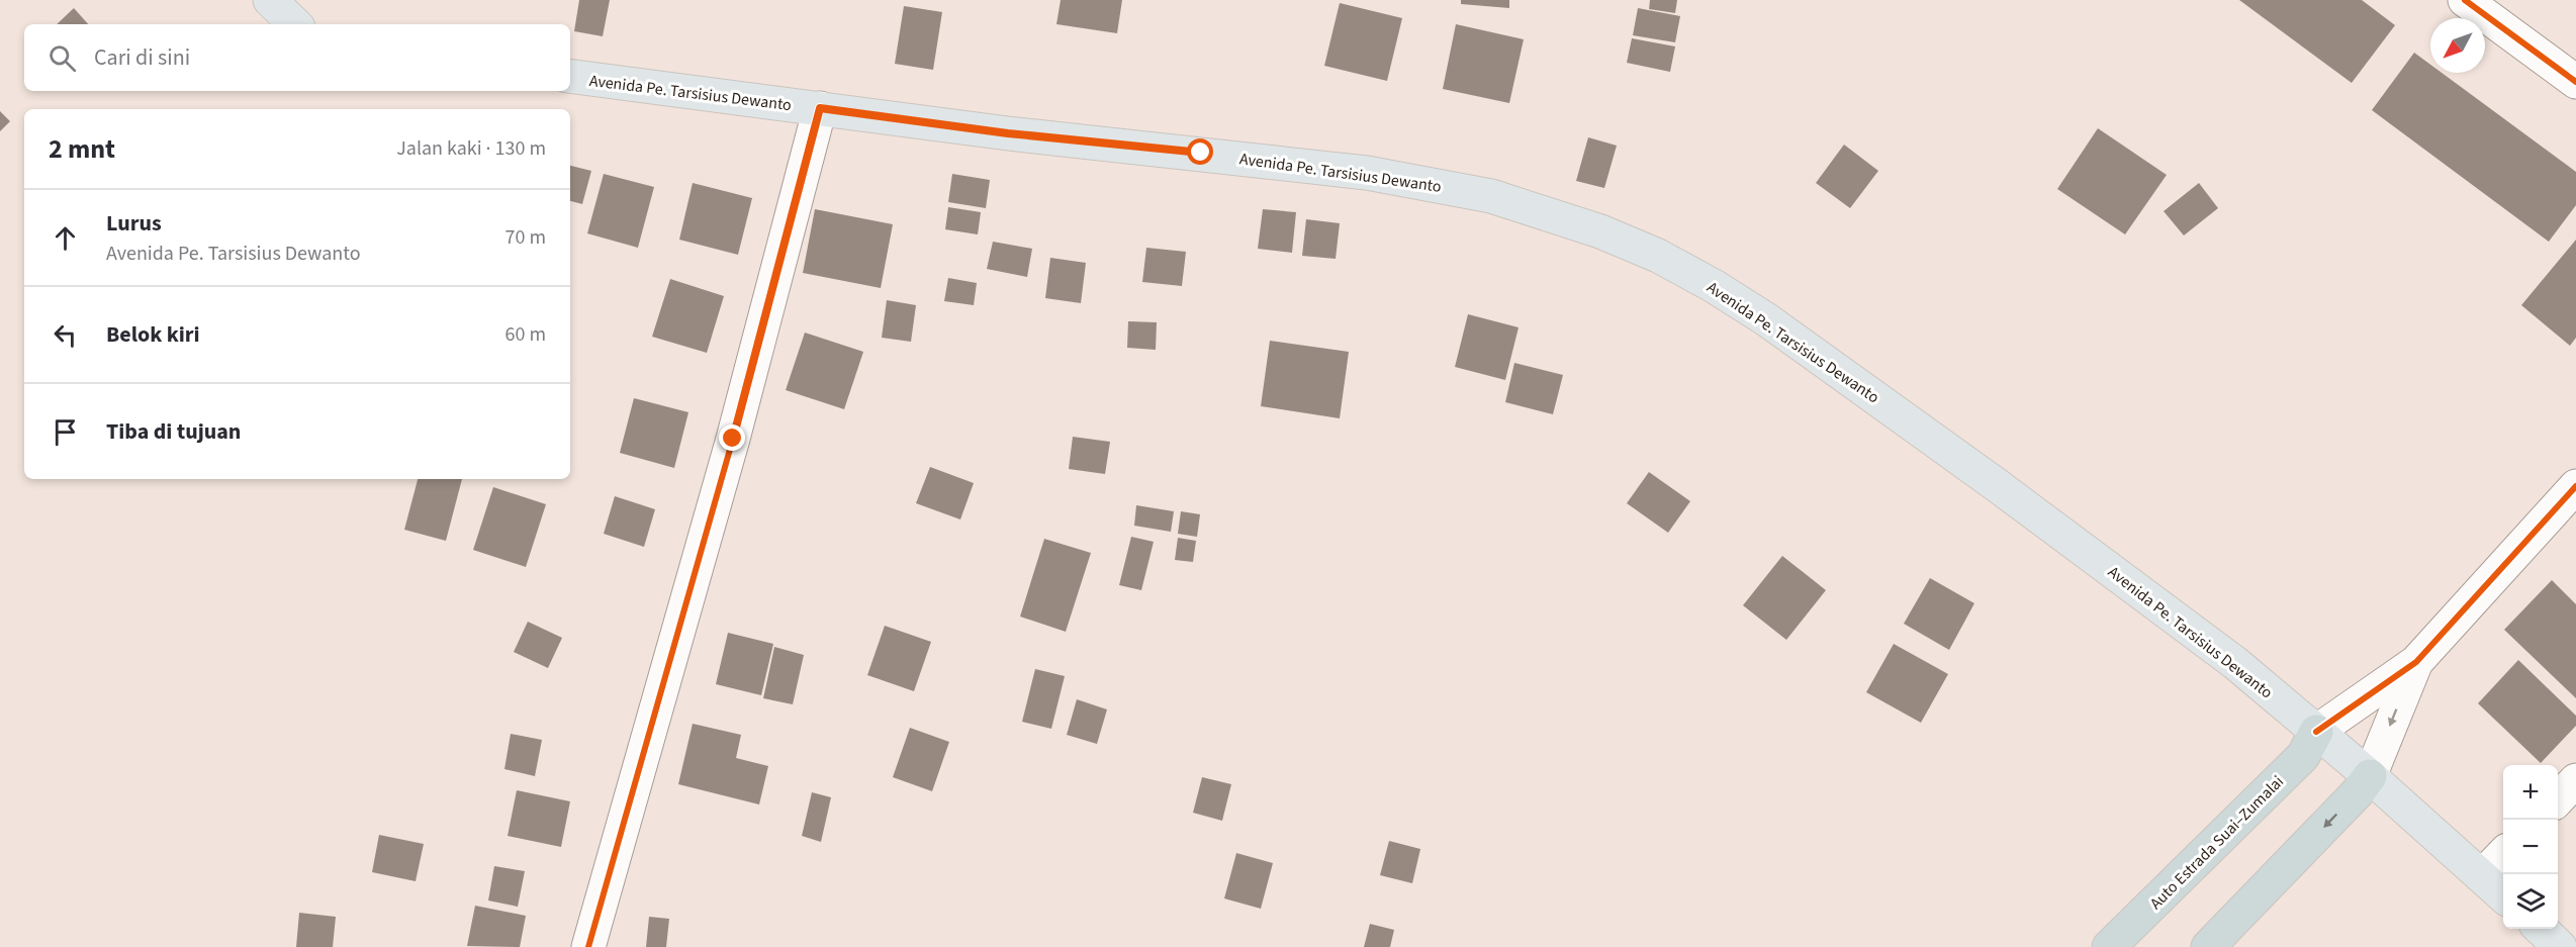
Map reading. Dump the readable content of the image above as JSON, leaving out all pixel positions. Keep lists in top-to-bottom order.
{
  "streets": {
    "highway": ["Auto Estrada Suai–Zumalai"],
    "main road": ["Avenida Pe. Tarsisius Dewanto"]
  },
  "crossings": [
    ["Avenida Pe. Tarsisius Dewanto", "Auto Estrada Suai–Zumalai"]
  ],
  "north": "bottom left",
  "page": {
    "search": "Cari di sini",
    "heading": ["2 mnt", "Jalan kaki · 130 m"],
    "list": [
      ["Lurus", "Avenida Pe. Tarsisius Dewanto", "70 m"],
      ["Belok kiri", "60 m"],
      "Tiba di tujuan"
    ],
    "map_buttons": ["+", "−"]
  }
}
